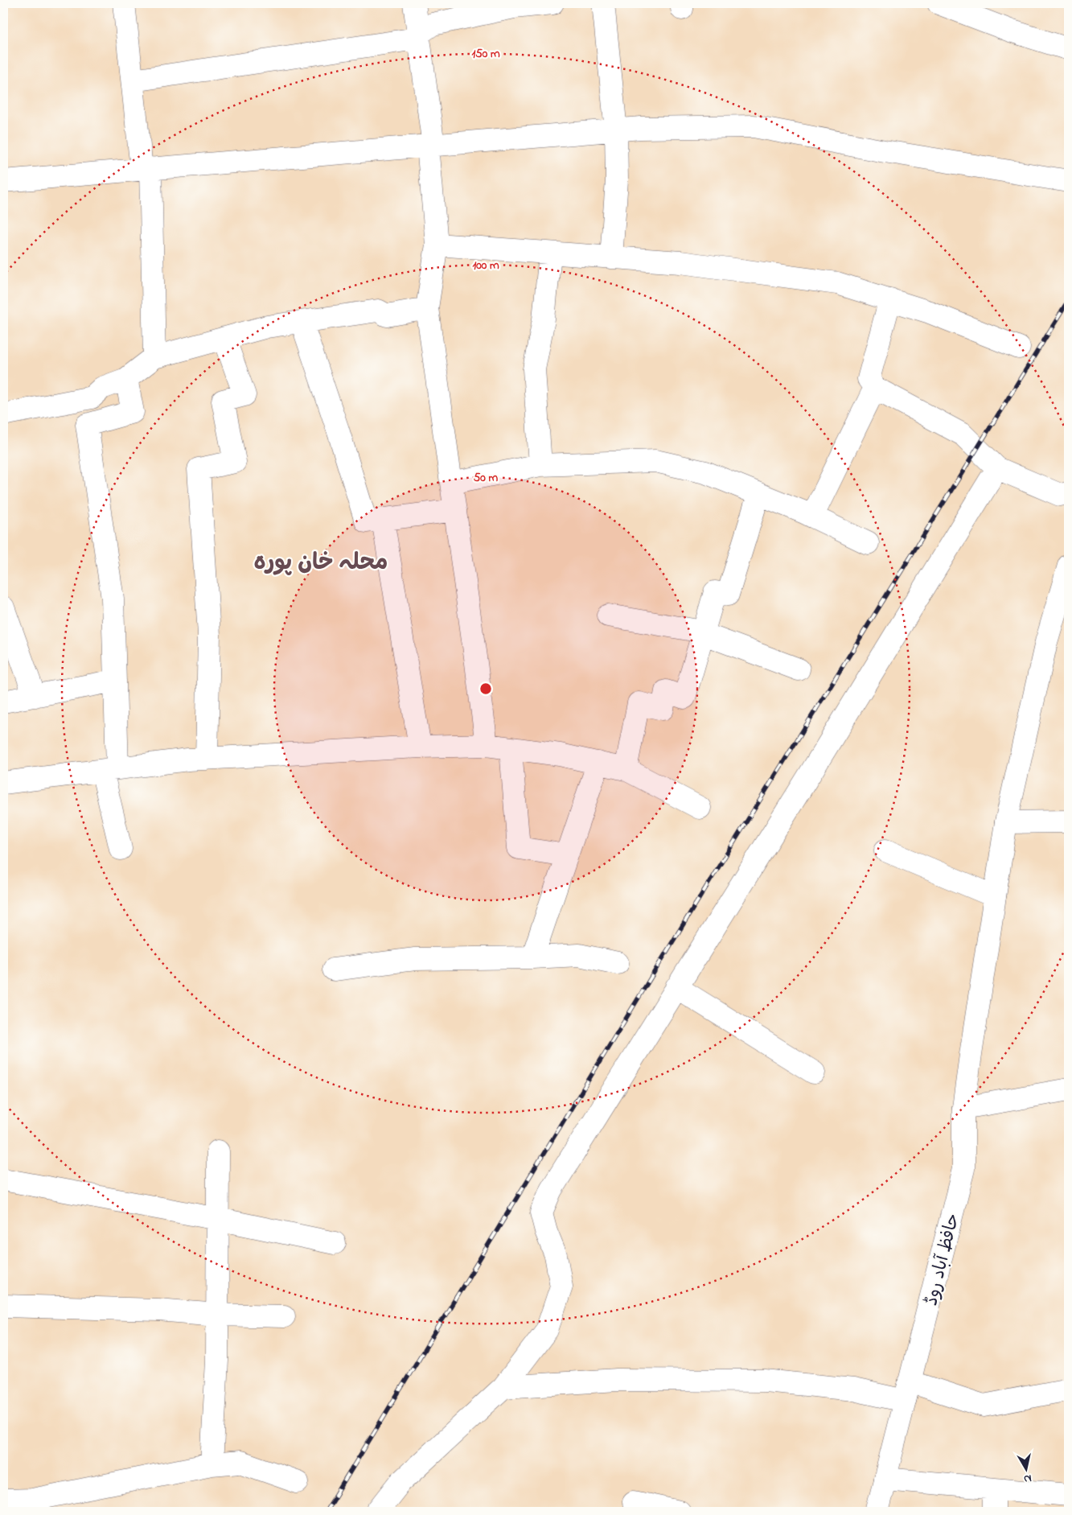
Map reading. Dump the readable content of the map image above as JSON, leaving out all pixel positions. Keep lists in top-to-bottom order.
{
  "streets": {
    "street": ["حافظ آباد روڈ"]
  },
  "districts": ["محلہ خان پورہ"],
  "north": "bottom",
  "rings": ["150 m", "100 m", "50 m"]
}
